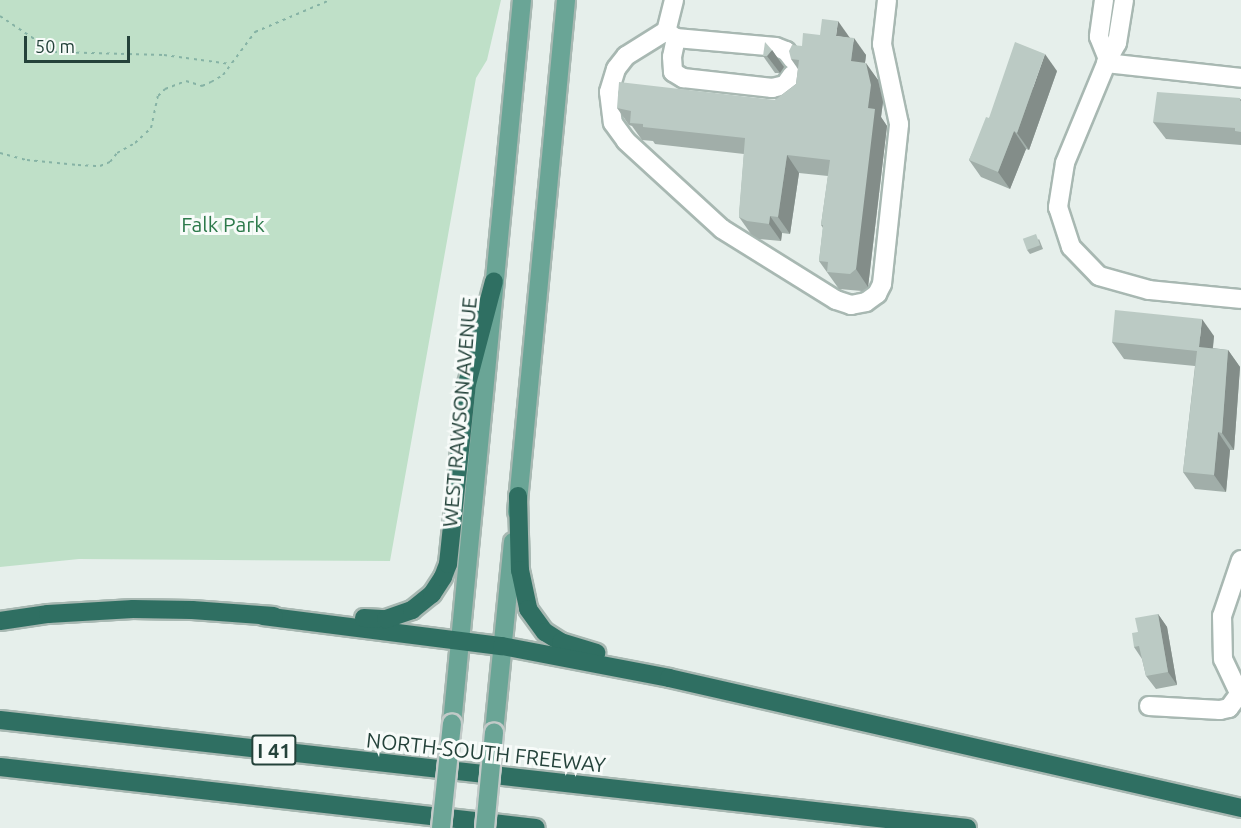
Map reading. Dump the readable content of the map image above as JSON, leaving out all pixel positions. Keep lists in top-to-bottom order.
{
  "streets": {
    "highway": ["I 41", "NORTH-SOUTH FREEWAY"],
    "main road": ["WEST RAWSON AVENUE"]
  },
  "parks": ["Falk Park"],
  "scale_bar": "50 m"
}
